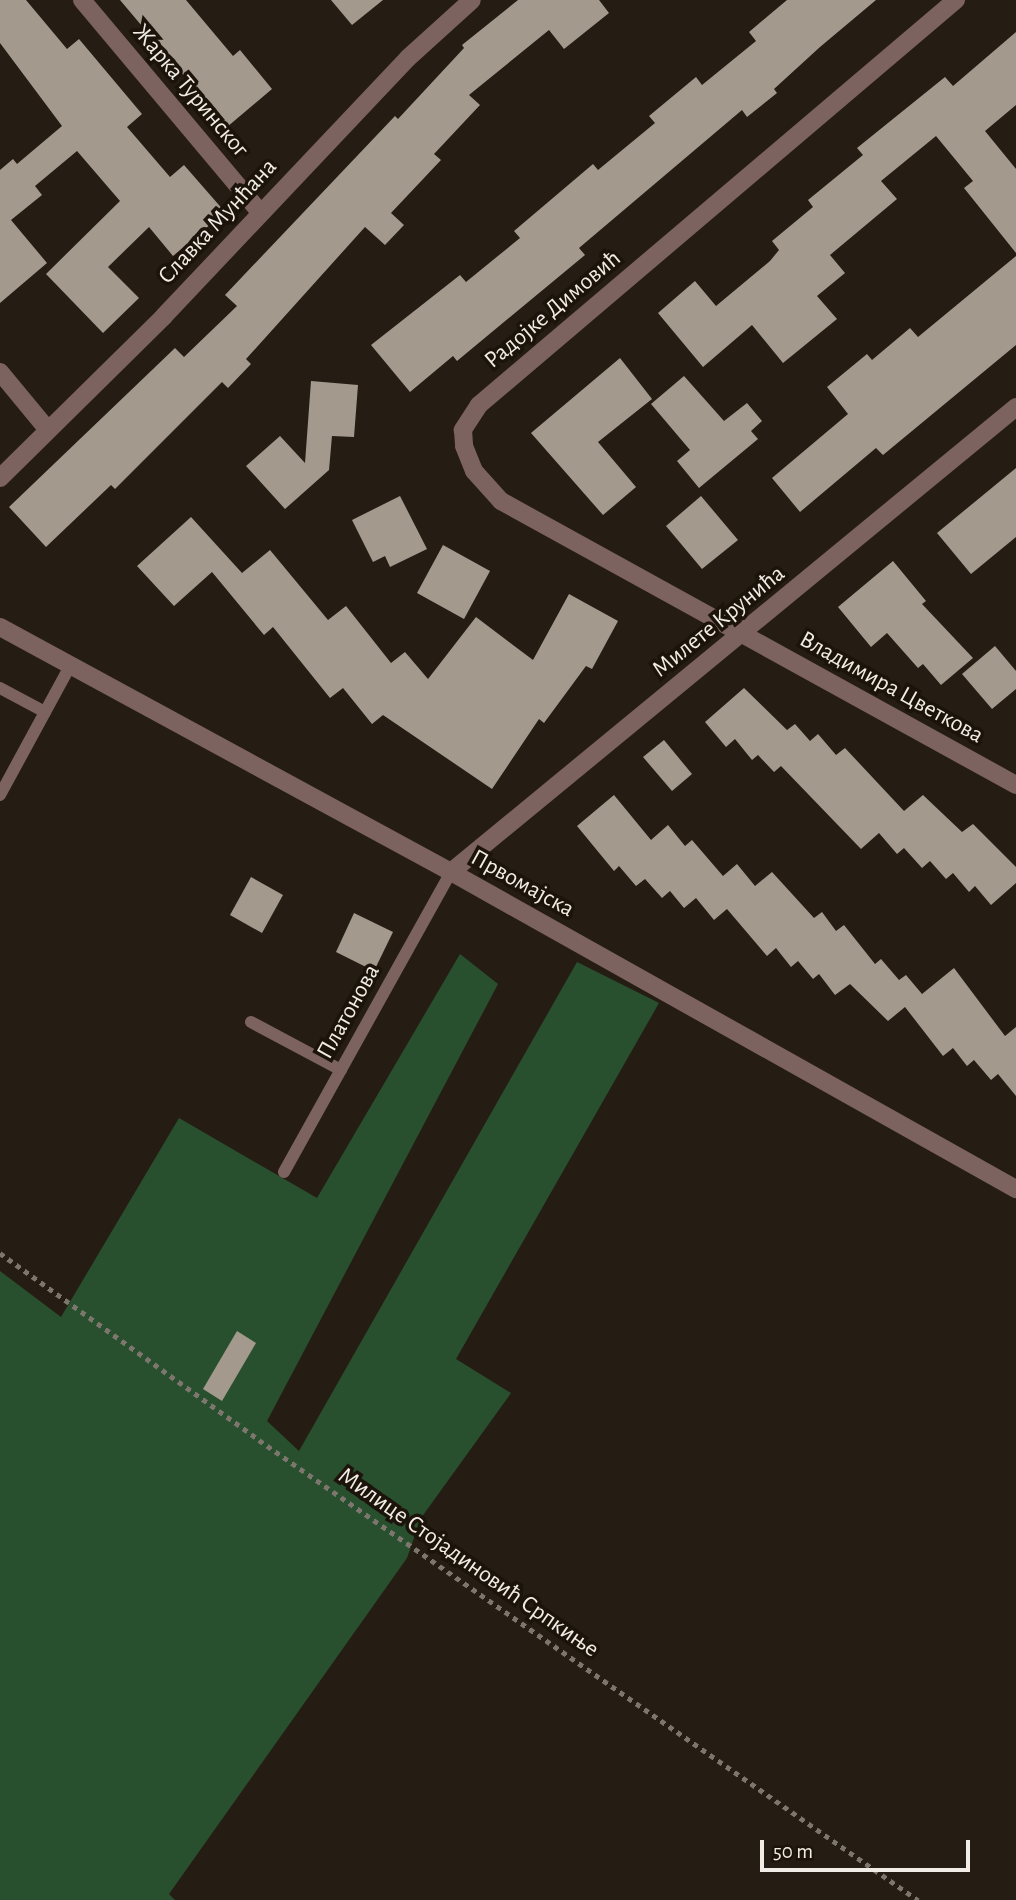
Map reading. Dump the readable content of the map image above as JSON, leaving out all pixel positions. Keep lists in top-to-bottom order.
{
  "streets": {
    "street": [
      "Жарка Туринског",
      "Славка Мунћана",
      "Радојке Димовић",
      "Милете Крунића",
      "Владимира Цветкова",
      "Првомајска"
    ],
    "lane": ["Платонова"],
    "path": ["Милице Стојадиновић Српкиње"]
  },
  "crossings": [
    ["Жарка Туринског", "Славка Мунћана"],
    ["Радојке Димовић", "Милете Крунића"],
    ["Радојке Димовић", "Владимира Цветкова"],
    ["Милете Крунића", "Владимира Цветкова"],
    ["Милете Крунића", "Првомајска"],
    ["Милете Крунића", "Платонова"],
    ["Првомајска", "Платонова"]
  ],
  "scale_bar": "50 m"
}
